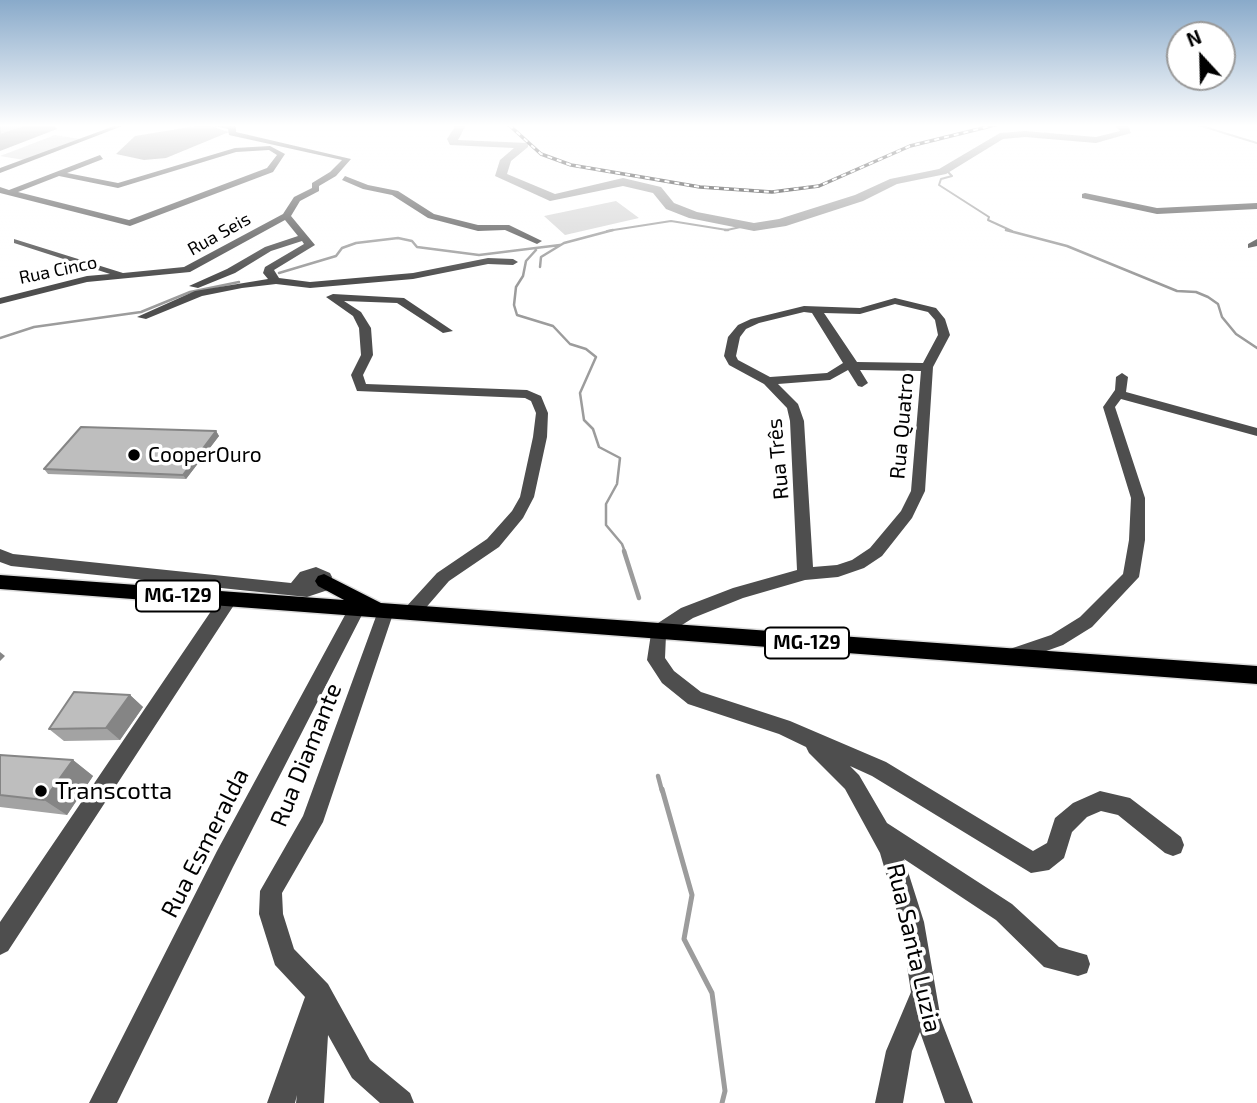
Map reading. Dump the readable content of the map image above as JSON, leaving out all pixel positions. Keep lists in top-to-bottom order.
{
  "streets": {
    "main road": ["MG-129"],
    "street": [
      "Rua Seis",
      "Rua Cinco",
      "Rua Quatro",
      "Rua Três",
      "Rua Diamante",
      "Rua Esmeralda",
      "Rua Santa Luzia"
    ]
  },
  "crossings": [
    ["Rua Seis", "Rua Cinco"],
    ["Rua Quatro", "Rua Três"],
    ["Rua Quatro", "MG-129"],
    ["MG-129", "Rua Diamante"],
    ["MG-129", "Rua Esmeralda"]
  ],
  "places": ["CooperOuro", "Transcotta"],
  "north": "top"
}
